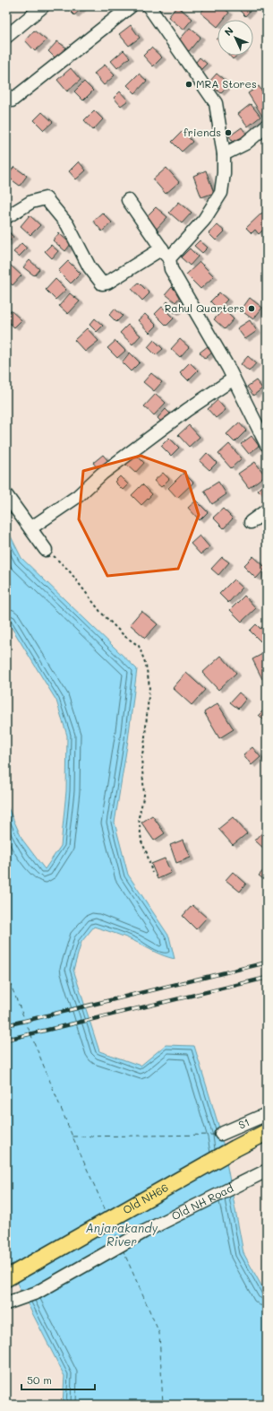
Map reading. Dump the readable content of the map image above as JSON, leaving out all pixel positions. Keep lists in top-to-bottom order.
{
  "streets": {
    "main road": ["Old NH66"],
    "street": ["S1", "Old NH Road"]
  },
  "water": ["Anjarakandy River"],
  "places": ["MRA Stores", "friends", "Rahul Quarters"],
  "scale_bar": "50 m",
  "north": "top left"
}
